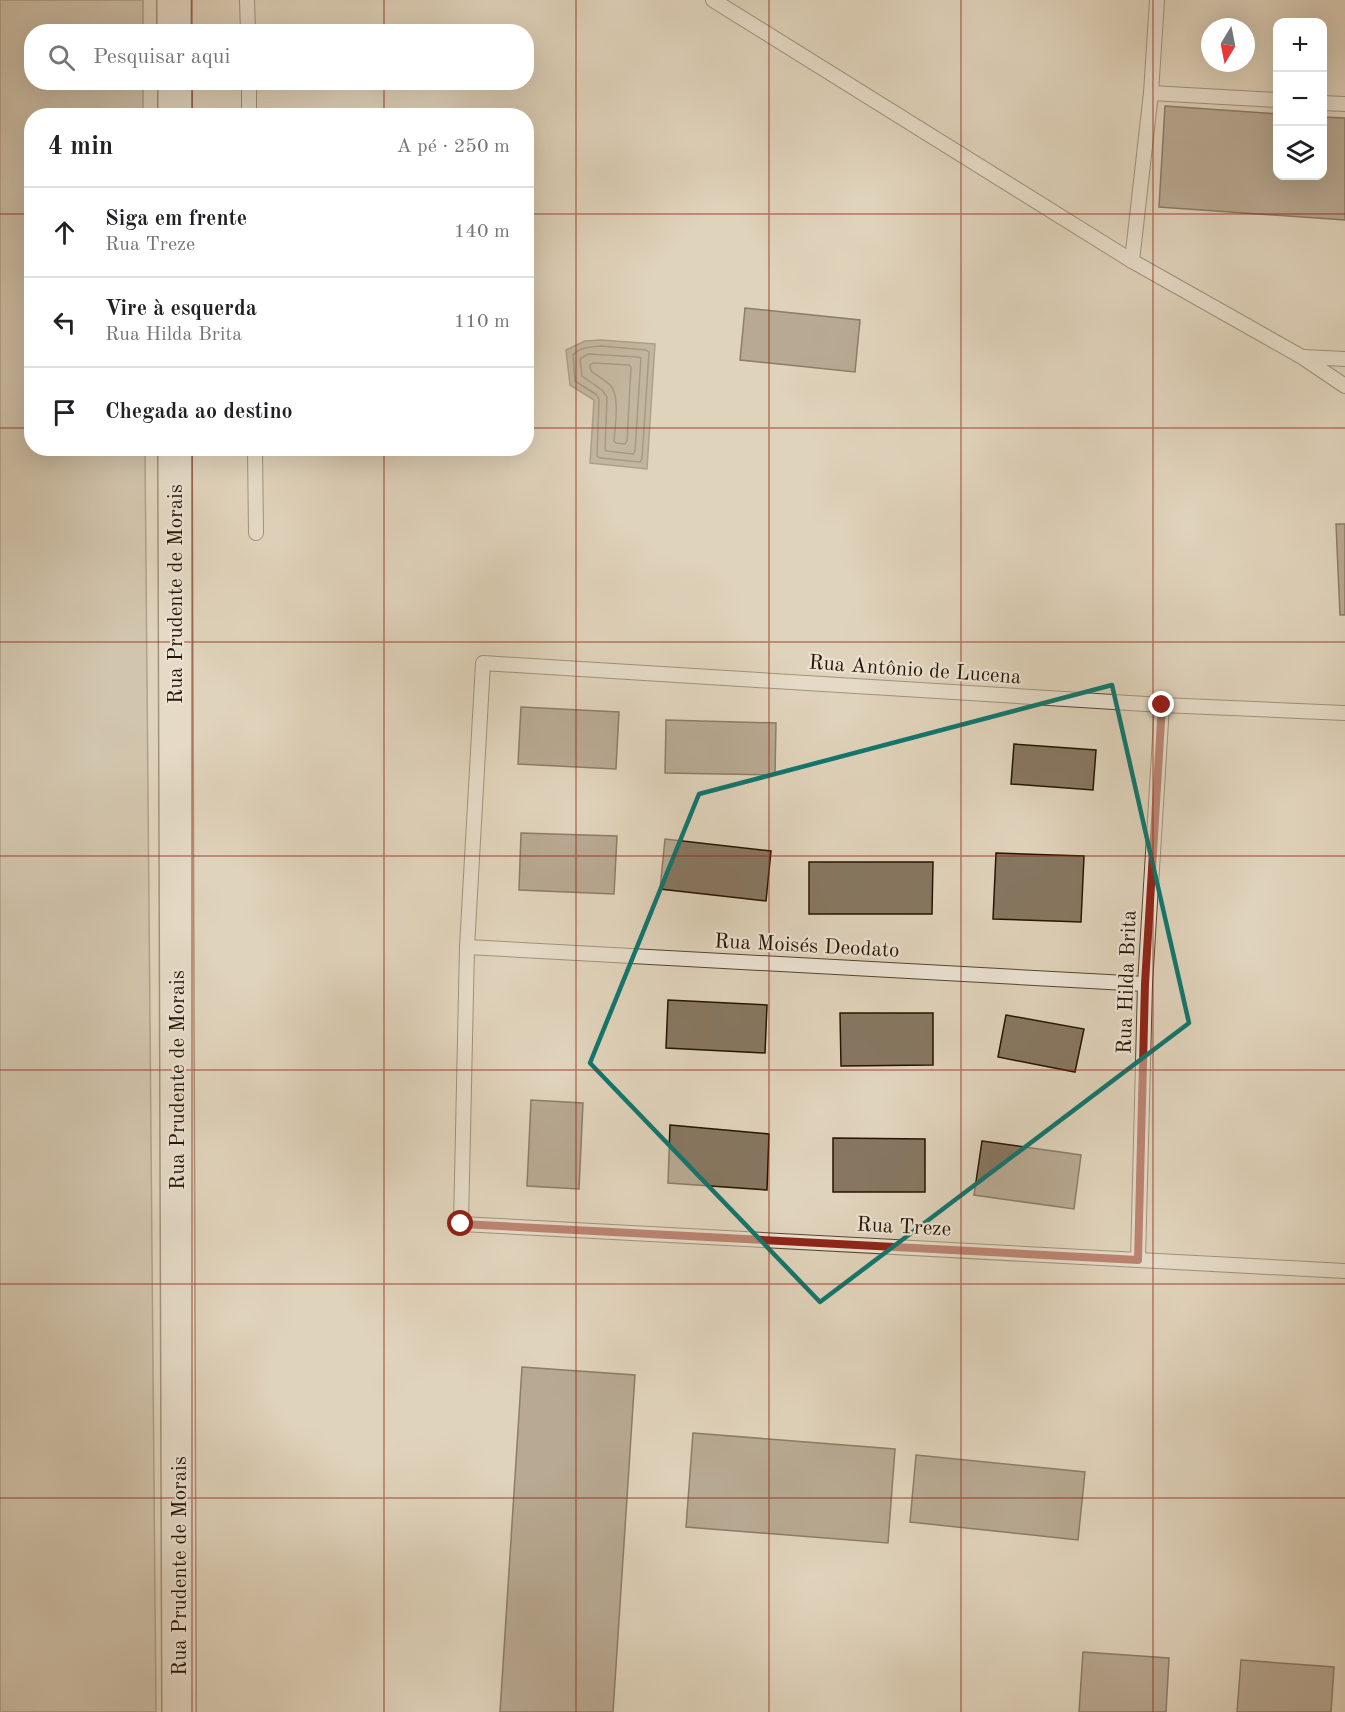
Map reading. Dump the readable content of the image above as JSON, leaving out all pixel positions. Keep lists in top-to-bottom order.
{
  "streets": {
    "street": ["Rua Prudente de Morais"],
    "lane": [
      "Rua Antônio de Lucena",
      "Rua Moisés Deodato",
      "Rua Hilda Brita",
      "Rua Treze"
    ]
  },
  "crossings": [
    ["Rua Antônio de Lucena", "Rua Moisés Deodato"],
    ["Rua Antônio de Lucena", "Rua Hilda Brita"],
    ["Rua Antônio de Lucena", "Rua Treze"],
    ["Rua Moisés Deodato", "Rua Hilda Brita"],
    ["Rua Moisés Deodato", "Rua Treze"],
    ["Rua Hilda Brita", "Rua Treze"]
  ],
  "north": "bottom",
  "page": {
    "map_buttons": ["+", "−"],
    "search": "Pesquisar aqui",
    "heading": ["4 min", "A pé · 250 m"],
    "list": [
      ["Siga em frente", "Rua Treze", "140 m"],
      ["Vire à esquerda", "Rua Hilda Brita", "110 m"],
      "Chegada ao destino"
    ]
  }
}
